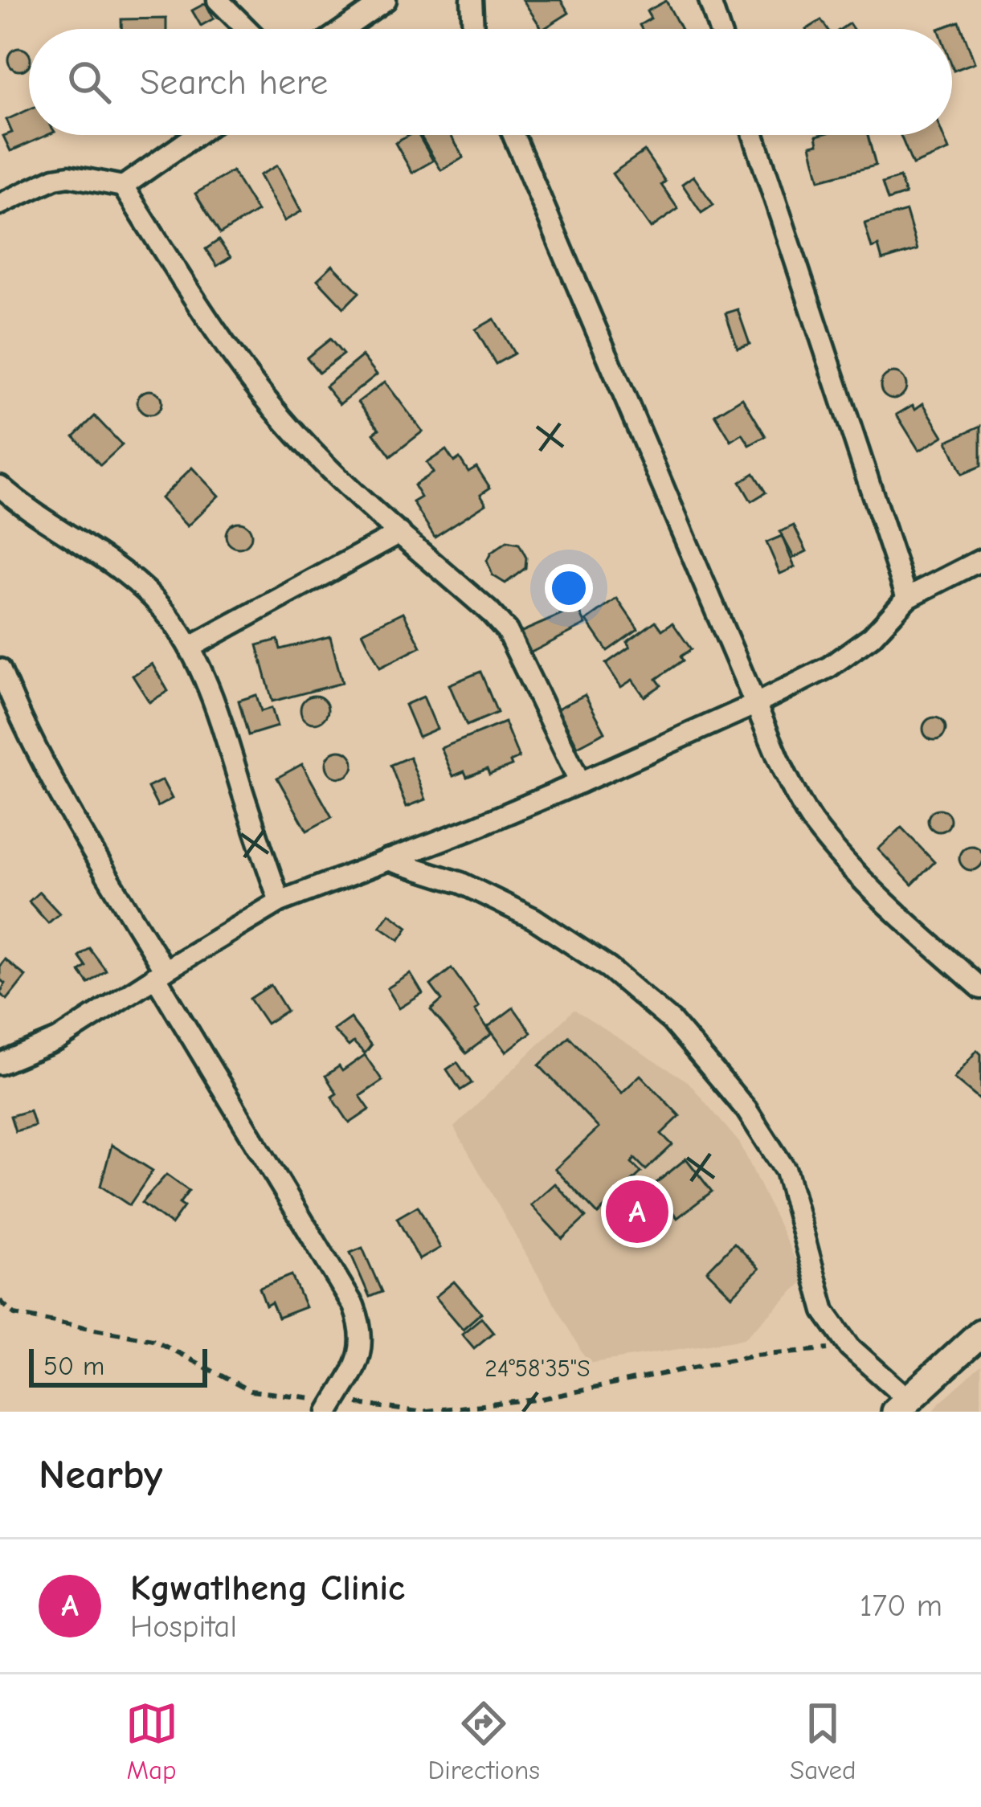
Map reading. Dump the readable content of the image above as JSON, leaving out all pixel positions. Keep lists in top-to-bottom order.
{
  "scale_bar": "50 m",
  "page": {
    "search": "Search here",
    "pins": "A",
    "scale": "50 m",
    "heading": "Nearby",
    "list": [
      {
        "mark": "A",
        "name": "Kgwatlheng Clinic",
        "note": "Hospital",
        "value": "170 m"
      }
    ],
    "nav": ["Map", "Directions", "Saved"]
  },
  "coordinates": ["24°58'35\"S"]
}
